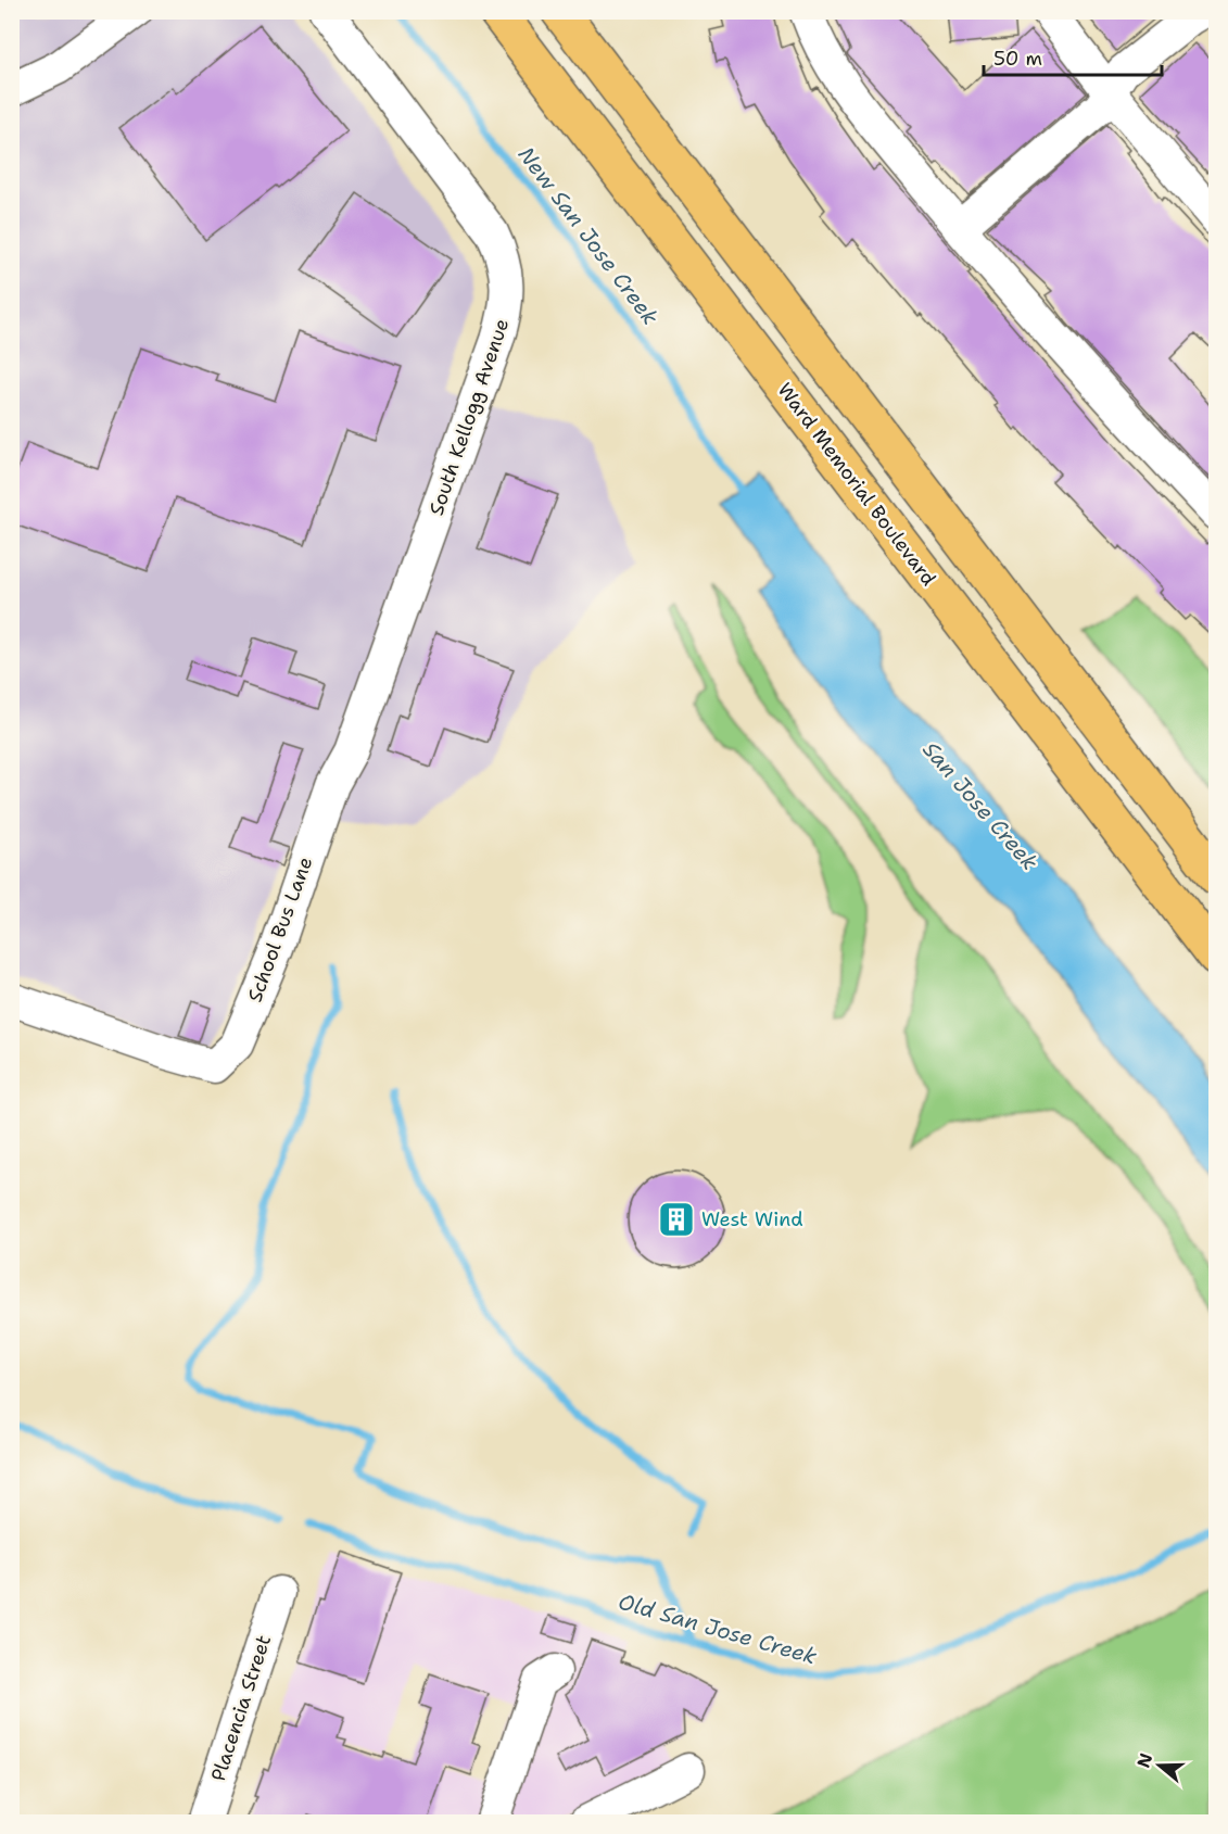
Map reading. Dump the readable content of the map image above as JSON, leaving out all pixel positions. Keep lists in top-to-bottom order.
{
  "streets": {
    "highway": ["Ward Memorial Boulevard"],
    "street": ["South Kellogg Avenue", "School Bus Lane", "Placencia Street"]
  },
  "crossings": [
    ["South Kellogg Avenue", "School Bus Lane"]
  ],
  "water": ["New San Jose Creek", "San Jose Creek", "Old San Jose Creek"],
  "places": {
    "building": ["West Wind"]
  },
  "scale_bar": "50 m",
  "north": "left"
}
